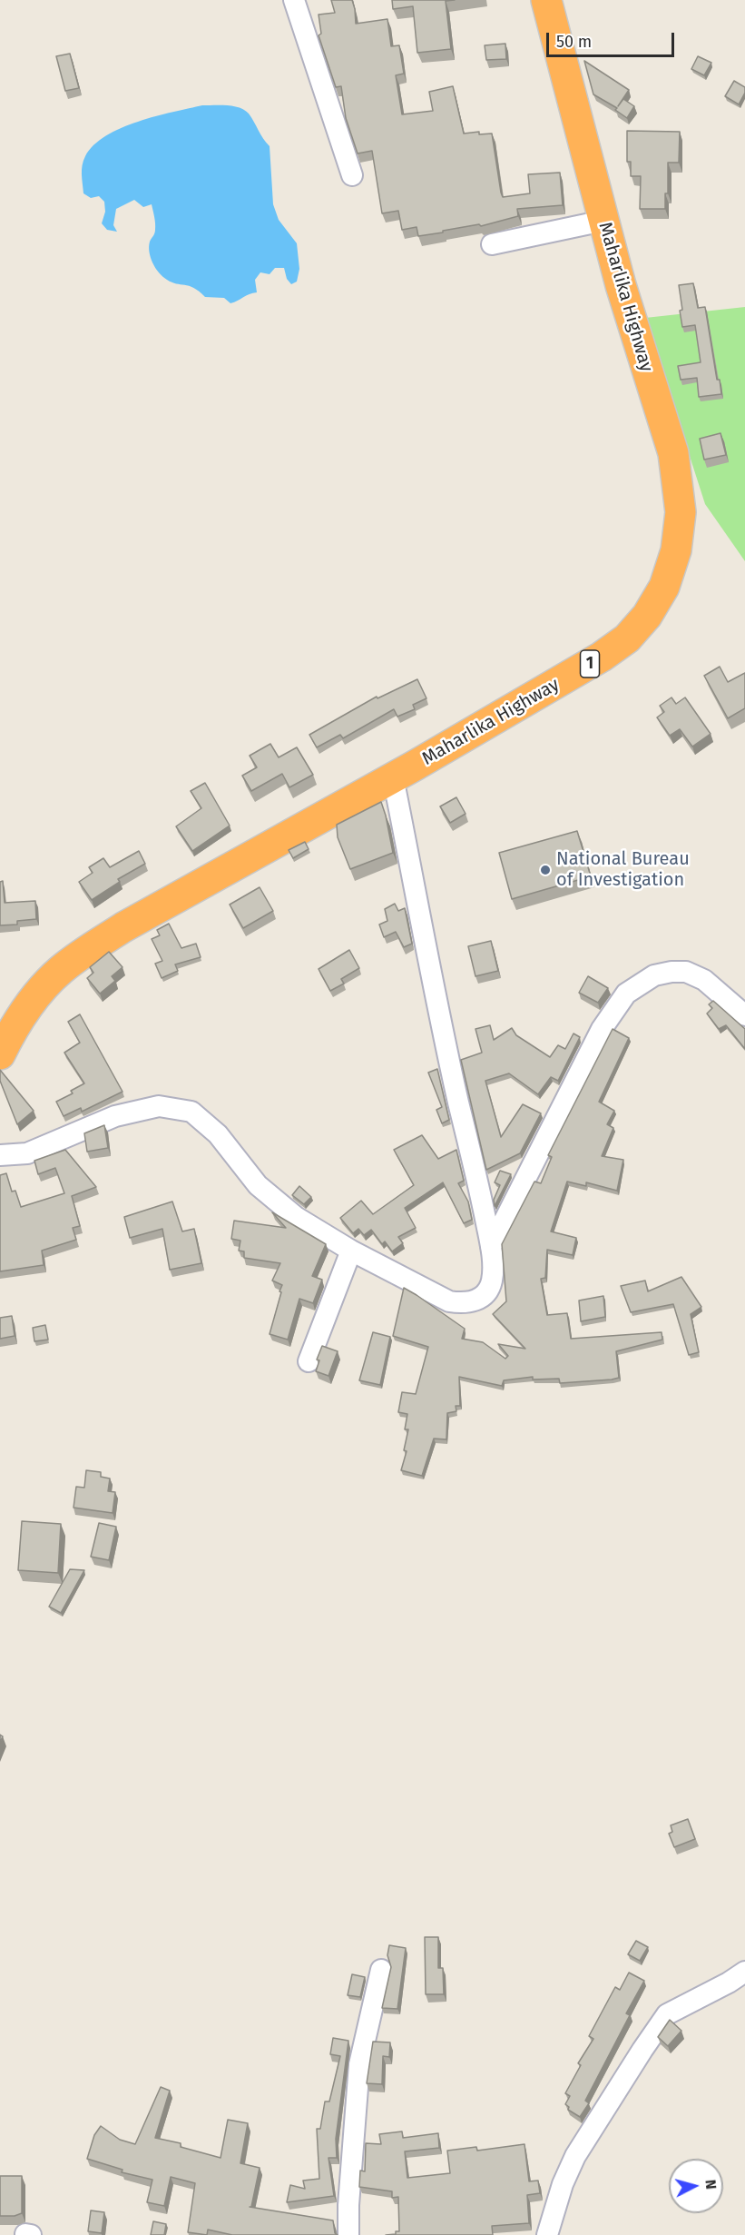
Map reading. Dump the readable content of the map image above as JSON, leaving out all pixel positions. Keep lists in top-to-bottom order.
{
  "streets": {
    "highway": ["Maharlika Highway", "1"]
  },
  "places": ["National Bureau of Investigation"],
  "scale_bar": "50 m",
  "north": "right"
}
